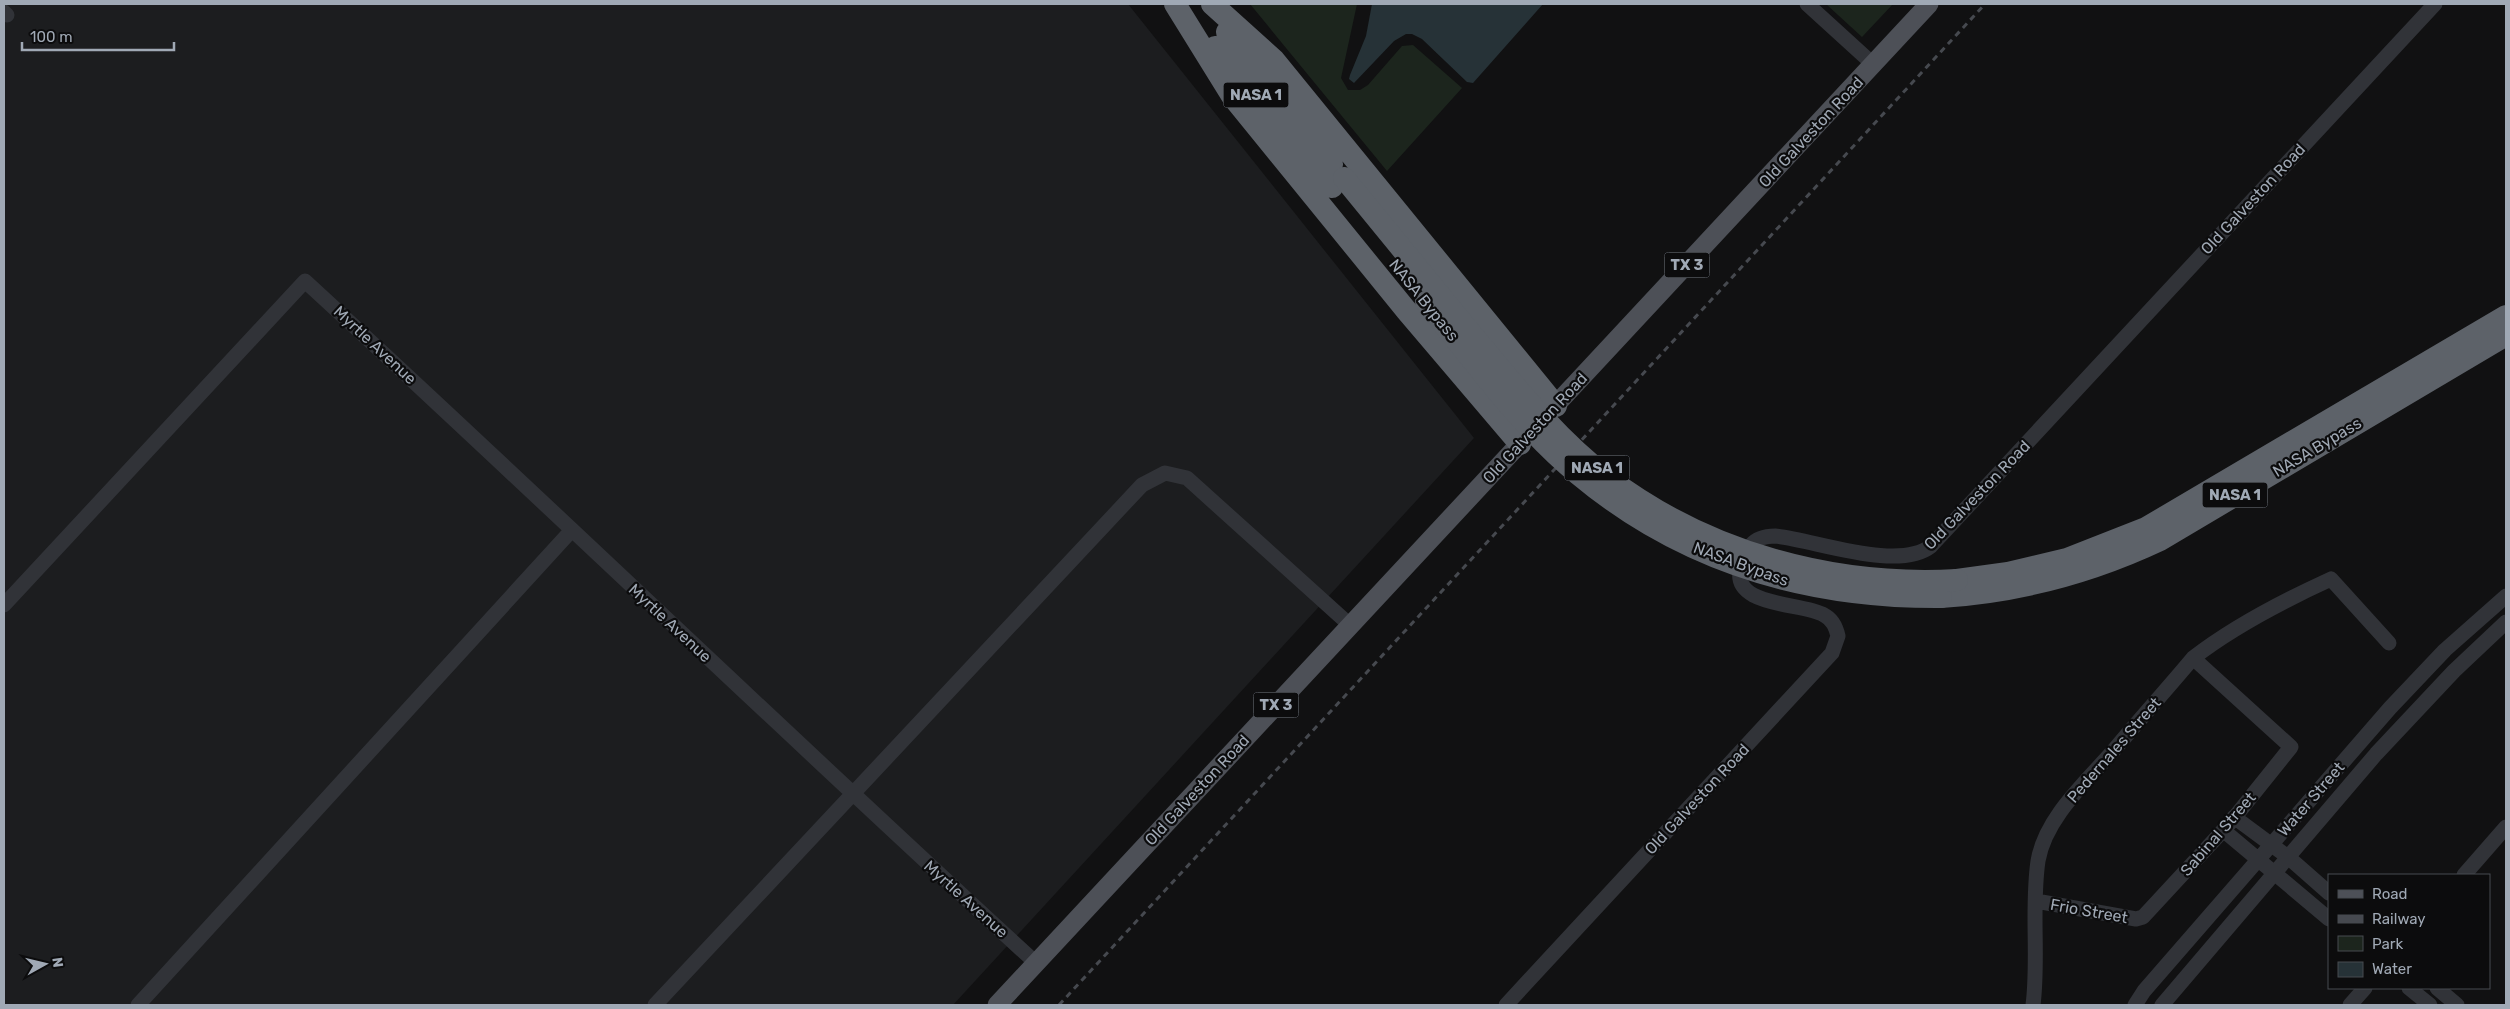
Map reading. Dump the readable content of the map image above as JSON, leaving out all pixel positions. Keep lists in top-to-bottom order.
{
  "streets": {
    "highway": ["NASA 1", "NASA Bypass"],
    "main road": ["Old Galveston Road", "TX 3"],
    "street": [
      "Myrtle Avenue",
      "Pedernales Street",
      "Water Street",
      "Sabinal Street",
      "Frio Street"
    ]
  },
  "crossings": [
    ["Old Galveston Road", "Myrtle Avenue"],
    ["Pedernales Street", "Sabinal Street"],
    ["Pedernales Street", "Frio Street"],
    ["Sabinal Street", "Frio Street"]
  ],
  "legend": [
    "Road",
    "Railway",
    "Park",
    "Water"
  ],
  "scale_bar": "100 m",
  "north": "right"
}
